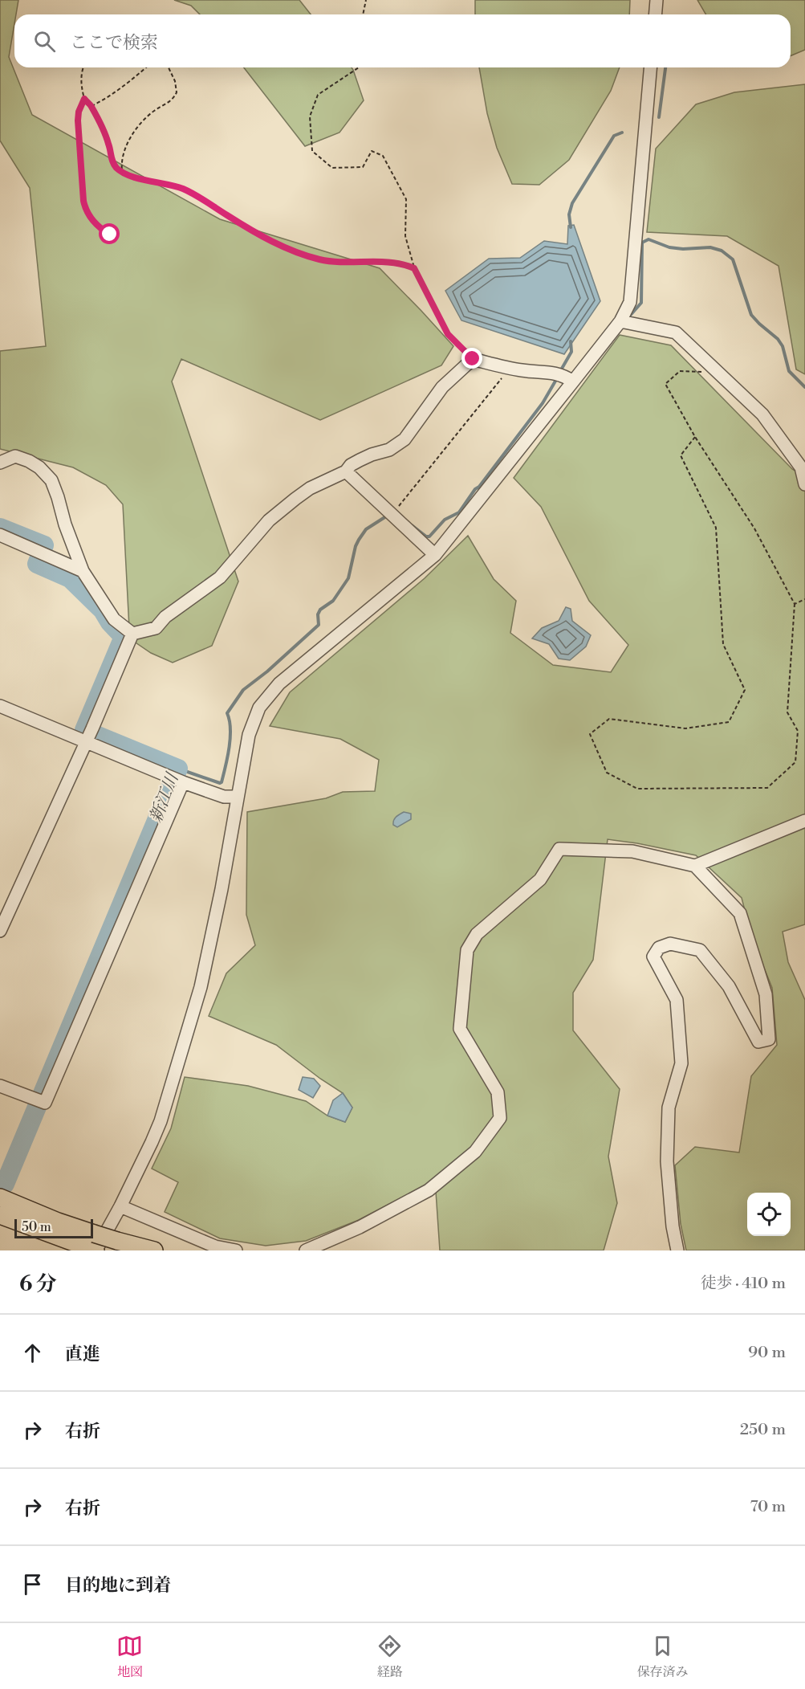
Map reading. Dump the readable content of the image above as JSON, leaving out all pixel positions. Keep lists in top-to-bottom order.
{
  "water": ["新江川"],
  "scale_bar": "50 m",
  "page": {
    "search": "ここで検索",
    "scale": "50 m",
    "heading": ["6 分", "徒歩 · 410 m"],
    "list": [
      ["直進", "90 m"],
      ["右折", "250 m"],
      ["右折", "70 m"],
      "目的地に到着"
    ],
    "nav": ["地図", "経路", "保存済み"]
  }
}
